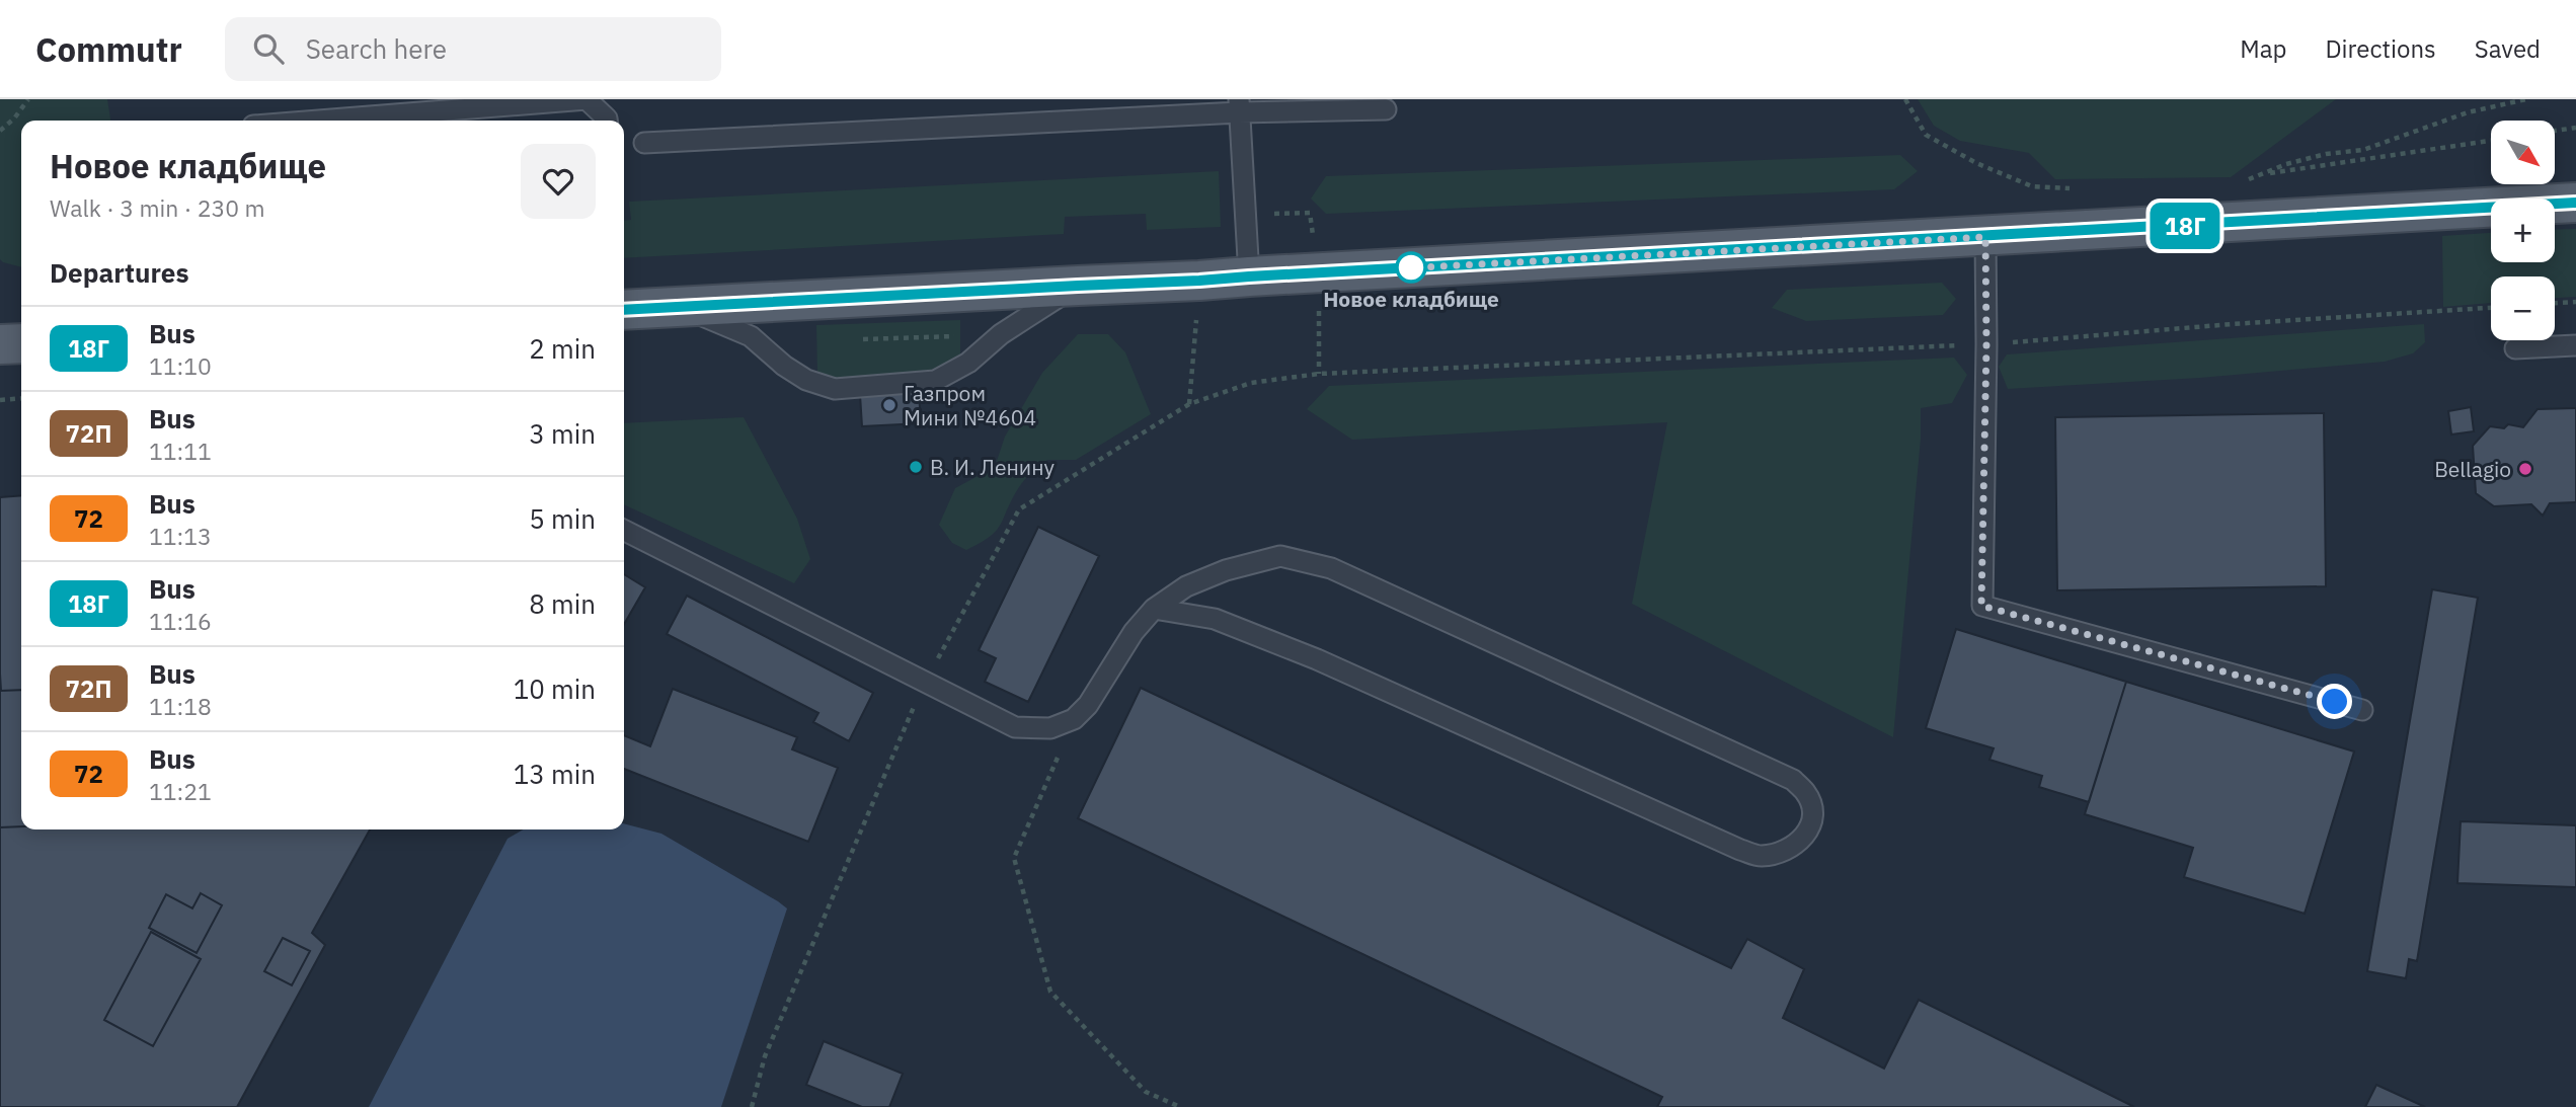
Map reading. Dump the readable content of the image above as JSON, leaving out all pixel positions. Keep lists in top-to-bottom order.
{
  "places": [
    "Новое кладбище",
    "Газпром Мини №4604",
    "В. И. Ленину",
    "Bellagio"
  ],
  "lines": ["bus line 18Г"],
  "north": "bottom right",
  "page": {
    "header": "Commutr",
    "search": "Search here",
    "nav": ["Map", "Directions", "Saved"],
    "on_map": "18Г",
    "map_buttons": ["+", "−"],
    "heading": [
      ["Новое кладбище", "Walk · 3 min · 230 m"],
      "Departures"
    ],
    "list": [
      {
        "mark": "18Г",
        "name": "Bus",
        "note": "11:10",
        "value": "2 min"
      },
      {
        "mark": "72П",
        "name": "Bus",
        "note": "11:11",
        "value": "3 min"
      },
      {
        "mark": "72",
        "name": "Bus",
        "note": "11:13",
        "value": "5 min"
      },
      {
        "mark": "18Г",
        "name": "Bus",
        "note": "11:16",
        "value": "8 min"
      },
      {
        "mark": "72П",
        "name": "Bus",
        "note": "11:18",
        "value": "10 min"
      },
      {
        "mark": "72",
        "name": "Bus",
        "note": "11:21",
        "value": "13 min"
      }
    ]
  }
}
